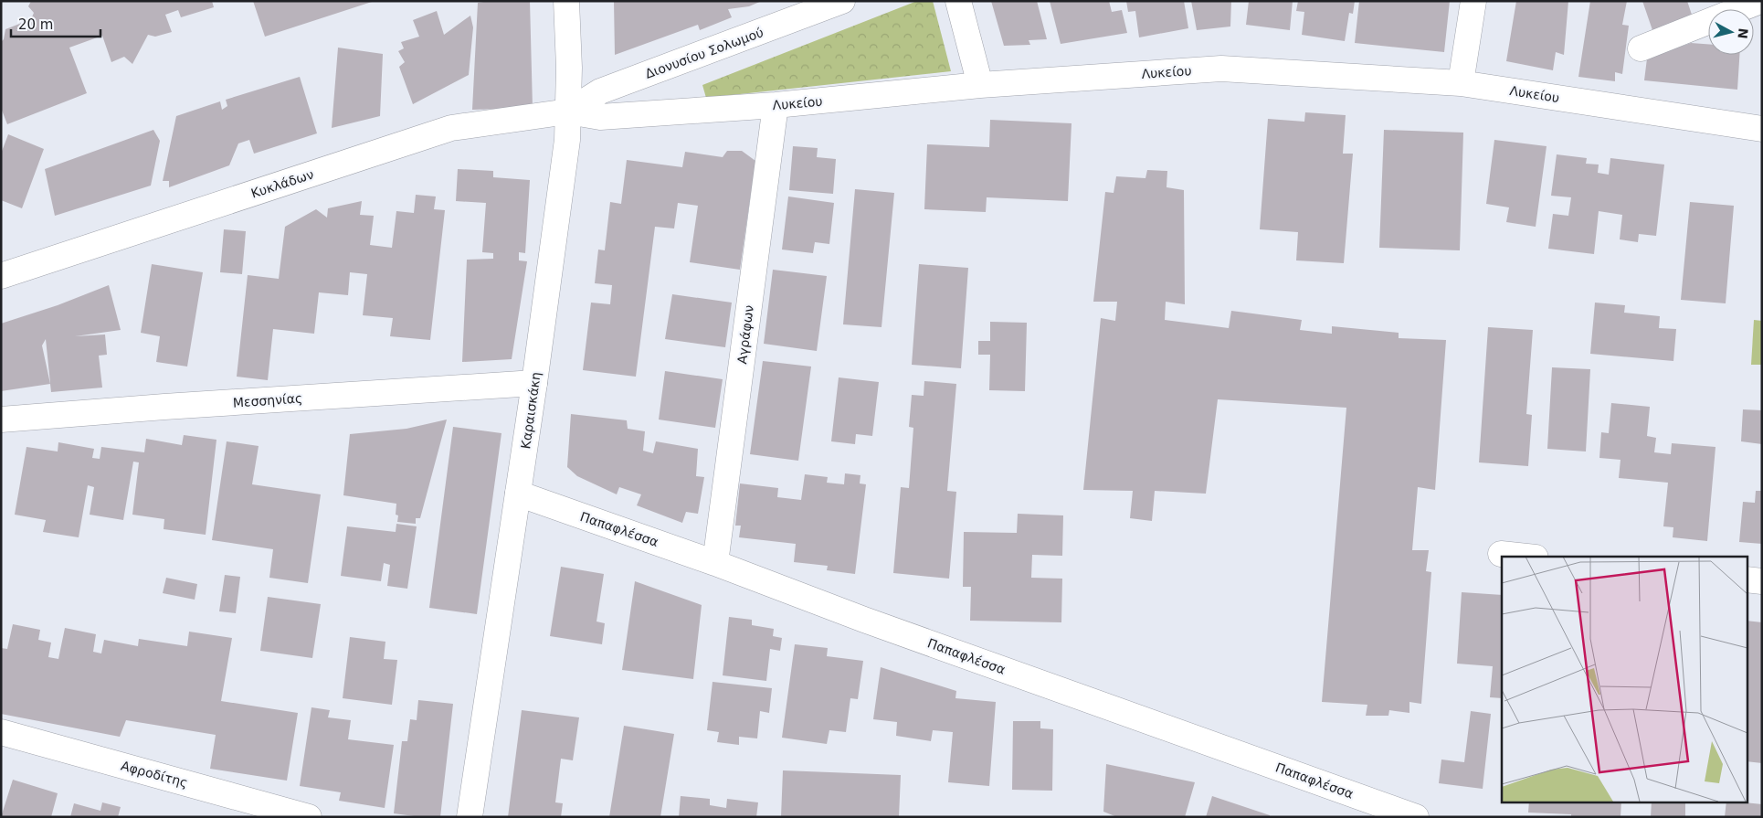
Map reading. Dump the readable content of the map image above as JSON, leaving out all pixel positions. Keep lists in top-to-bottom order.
{
  "streets": {
    "street": [
      "Διονυσίου Σολωμού",
      "Λυκείου",
      "Κυκλάδων",
      "Αγράφων",
      "Μεσσηνίας",
      "Καραισκάκη",
      "Παπαφλέσσα",
      "Αφροδίτης"
    ]
  },
  "crossings": [
    ["Διονυσίου Σολωμού", "Λυκείου"],
    ["Διονυσίου Σολωμού", "Κυκλάδων"],
    ["Διονυσίου Σολωμού", "Καραισκάκη"],
    ["Λυκείου", "Κυκλάδων"],
    ["Λυκείου", "Αγράφων"],
    ["Λυκείου", "Καραισκάκη"],
    ["Κυκλάδων", "Καραισκάκη"],
    ["Αγράφων", "Παπαφλέσσα"],
    ["Μεσσηνίας", "Καραισκάκη"],
    ["Καραισκάκη", "Παπαφλέσσα"]
  ],
  "scale_bar": "20 m",
  "north": "right"
}
